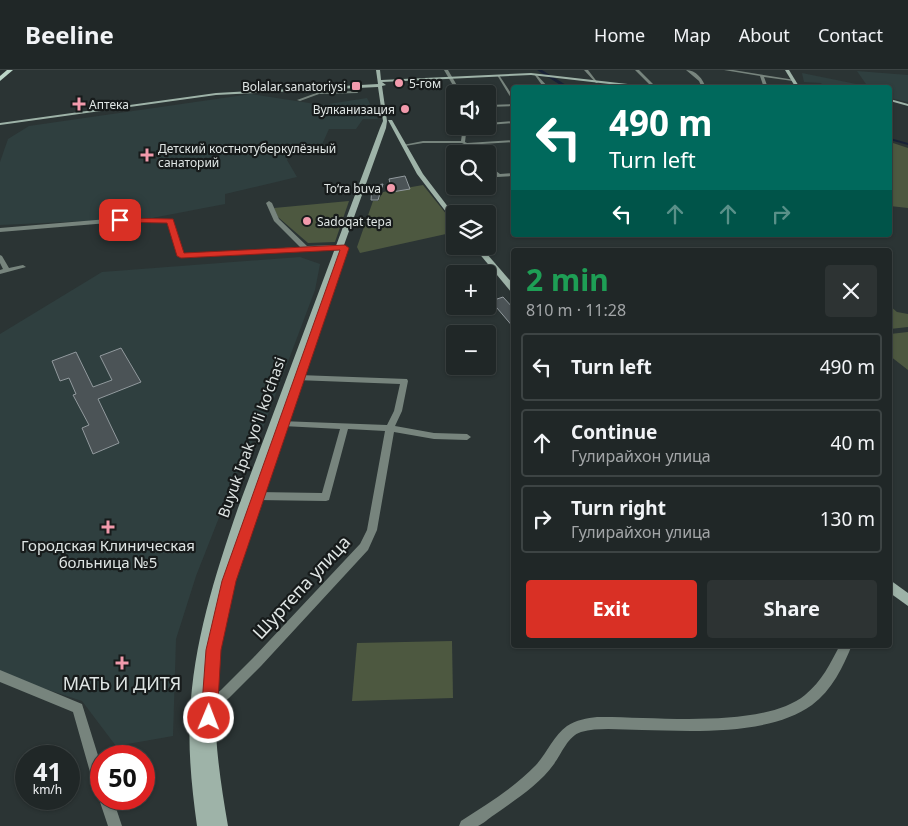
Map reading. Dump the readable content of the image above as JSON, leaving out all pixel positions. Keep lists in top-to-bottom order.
{
  "streets": {
    "main road": ["Buyuk Ipak yo'li ko'chasi"],
    "street": ["Шуртепа улица"]
  },
  "crossings": [
    ["Buyuk Ipak yo'li ko'chasi", "Шуртепа улица"]
  ],
  "places": {
    "other": [
      "5-гом",
      "Вулканизация",
      "To‘ra buva",
      "Sadoqat tepa"
    ],
    "transit": ["Bolalar sanatoriysi"],
    "health": [
      "Аптека",
      "Детский костнотуберкулёзный санаторий",
      "Городская Клиническая больница №5",
      "МАТЬ И ДИТЯ"
    ]
  },
  "page": {
    "header": "Beeline",
    "nav": [
      "Home",
      "Map",
      "About",
      "Contact"
    ],
    "map_buttons": ["+", "−"],
    "turn": ["490 m", "Turn left"],
    "heading": ["2 min", "810 m · 11:28"],
    "list": [
      {
        "name": "Turn left",
        "value": "490 m"
      },
      {
        "name": "Continue",
        "note": "Гулирайхон улица",
        "value": "40 m"
      },
      {
        "name": "Turn right",
        "note": "Гулирайхон улица",
        "value": "130 m"
      }
    ],
    "buttons": ["Exit", "Share"],
    "speed": "41 km/h",
    "limit": "50"
  }
}
